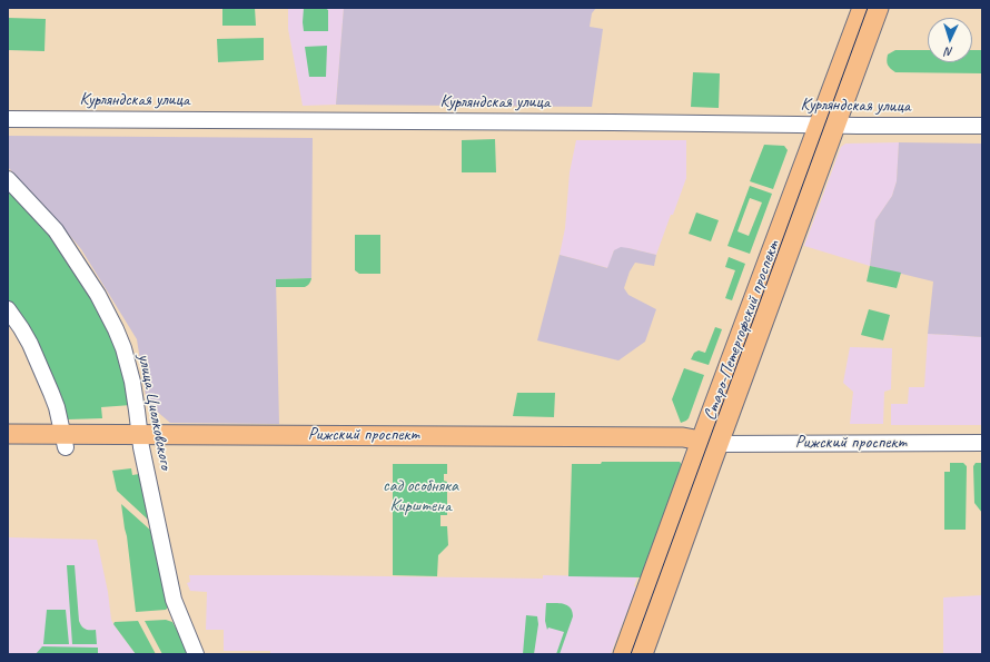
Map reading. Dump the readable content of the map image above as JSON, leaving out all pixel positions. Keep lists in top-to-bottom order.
{
  "streets": {
    "main road": ["Старо-Петергофский проспект", "Рижский проспект"],
    "street": ["Курляндская улица", "улица Циолковского"]
  },
  "crossings": [
    ["Курляндская улица", "Старо-Петергофский проспект"],
    ["Старо-Петергофский проспект", "Рижский проспект"],
    ["улица Циолковского", "Рижский проспект"]
  ],
  "parks": ["сад особняка Кирштена"],
  "north": "bottom"
}
